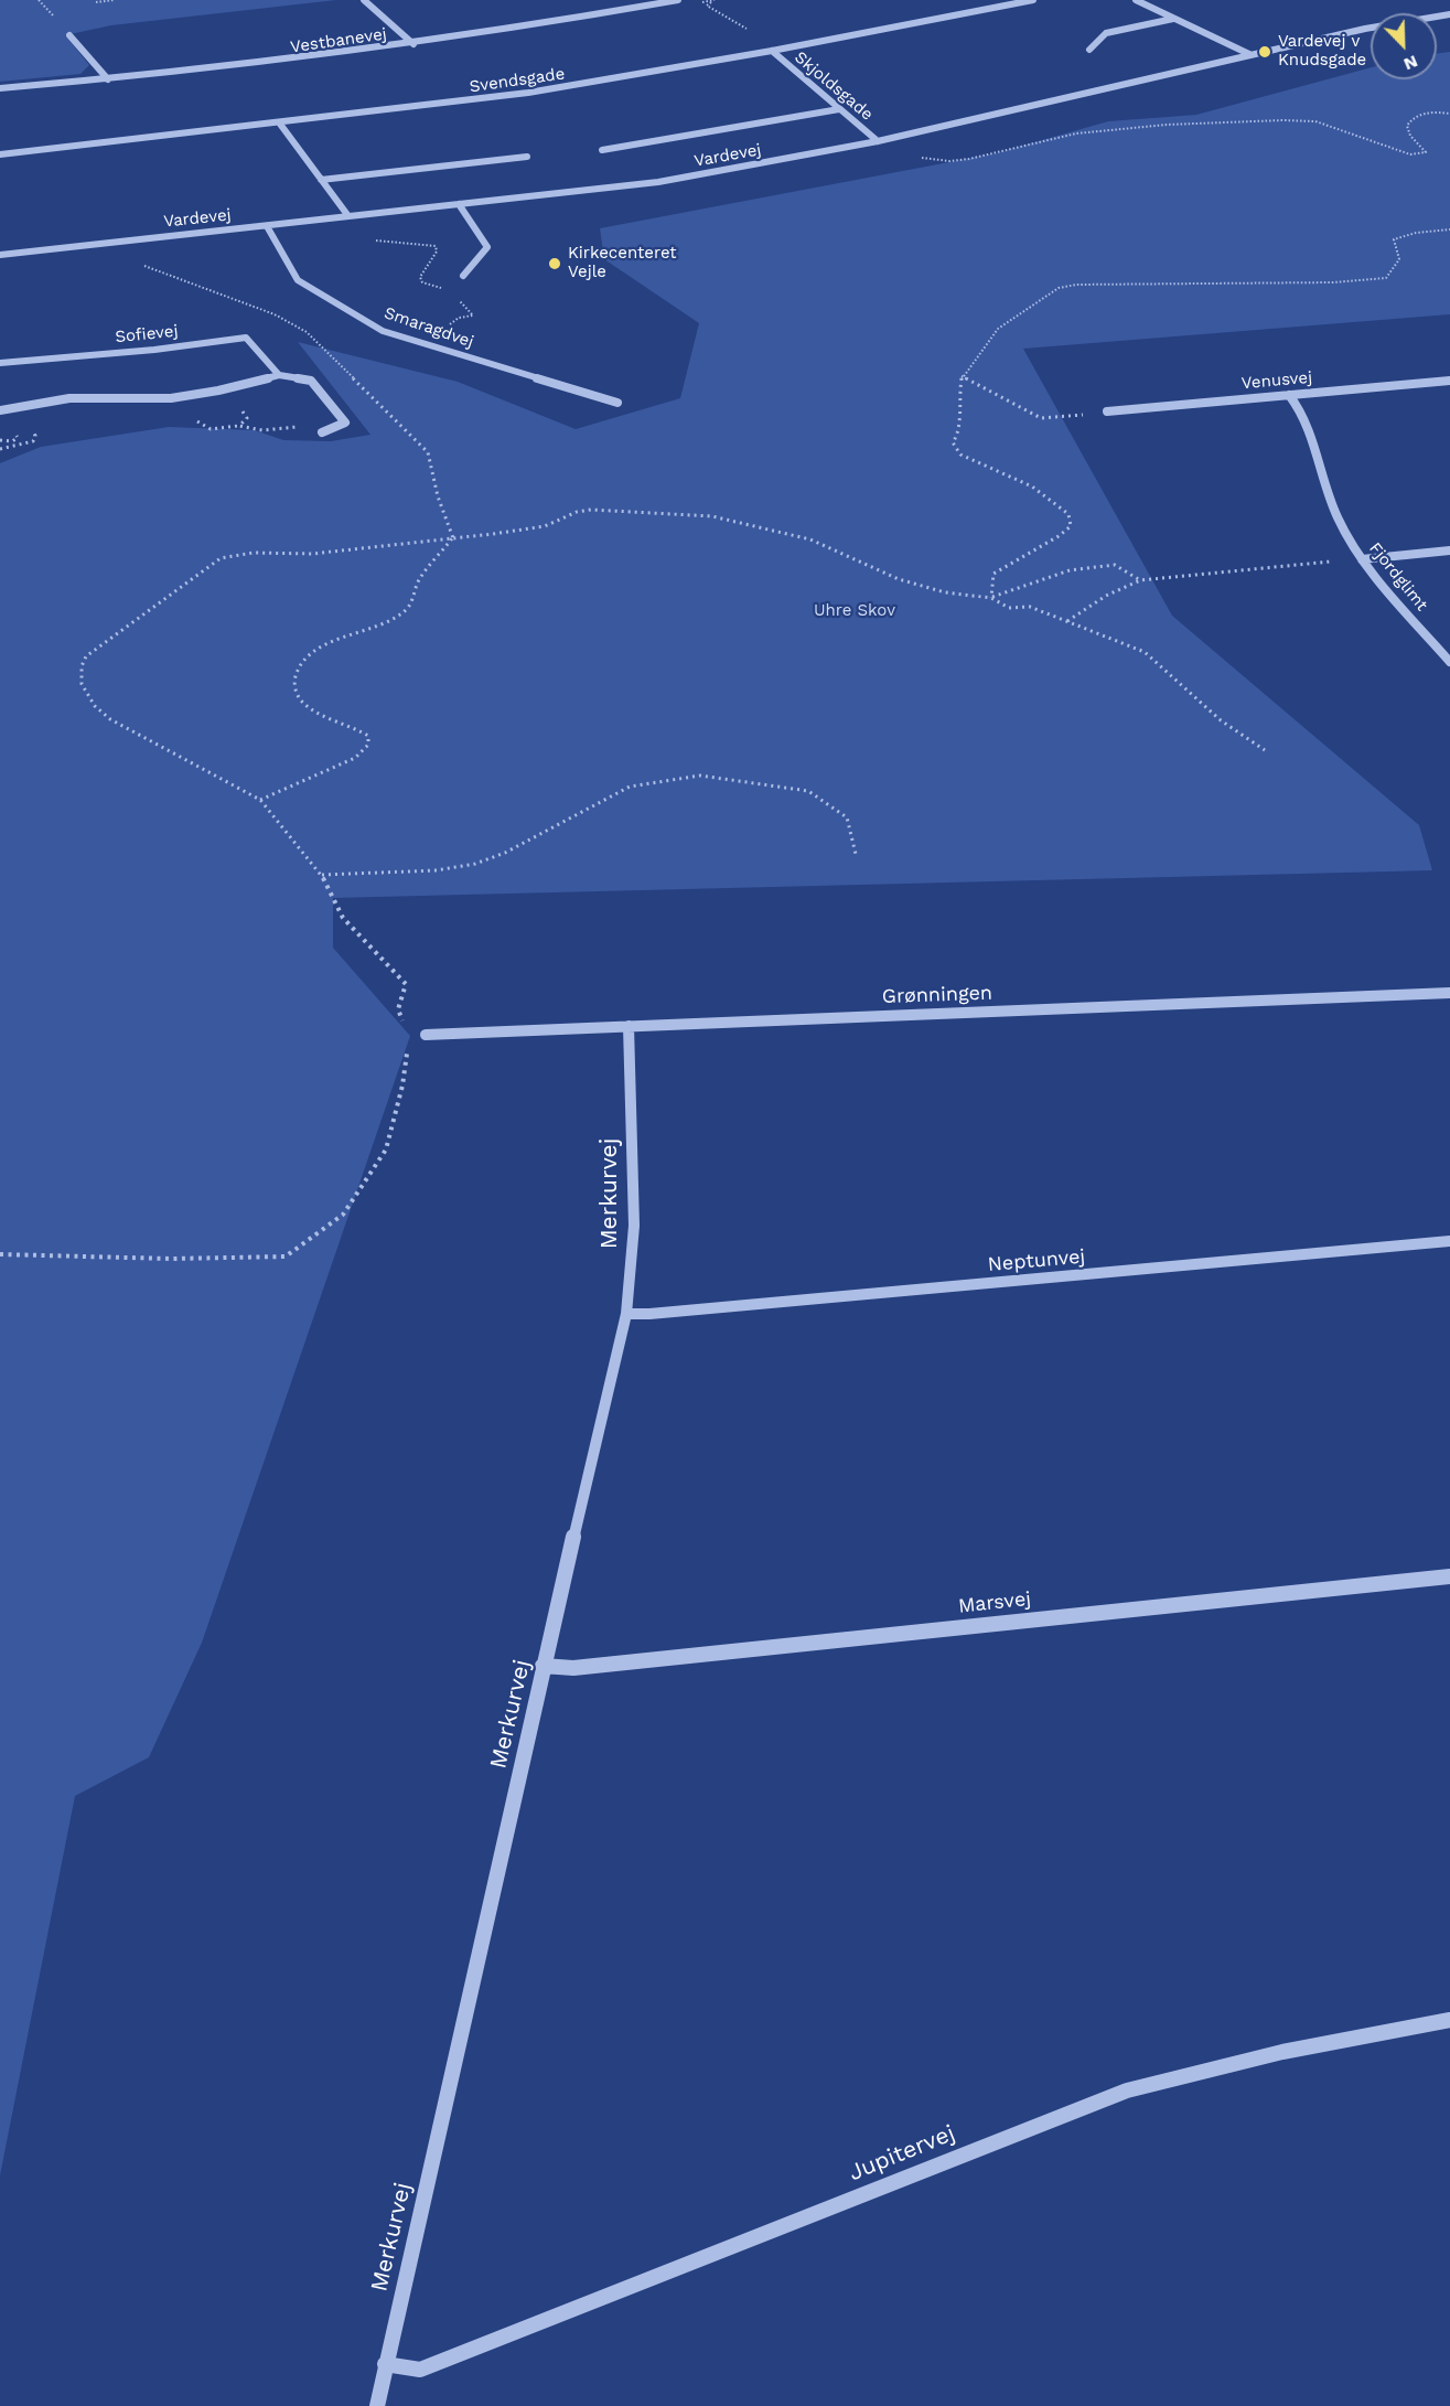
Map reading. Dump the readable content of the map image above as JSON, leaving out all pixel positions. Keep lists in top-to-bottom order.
{
  "streets": {
    "street": [
      "Vestbanevej",
      "Svendsgade",
      "Skjoldsgade",
      "Vardevej",
      "Smaragdvej",
      "Sofievej",
      "Venusvej",
      "Fjordglimt",
      "Grønningen",
      "Merkurvej",
      "Neptunvej",
      "Marsvej",
      "Jupitervej"
    ]
  },
  "crossings": [
    ["Svendsgade", "Skjoldsgade"],
    ["Skjoldsgade", "Vardevej"],
    ["Vardevej", "Smaragdvej"],
    ["Venusvej", "Fjordglimt"],
    ["Grønningen", "Merkurvej"],
    ["Merkurvej", "Neptunvej"],
    ["Merkurvej", "Marsvej"],
    ["Merkurvej", "Jupitervej"]
  ],
  "parks": ["Uhre Skov"],
  "places": ["Vardevej v Knudsgade", "Kirkecenteret Vejle"],
  "north": "bottom right"
}
